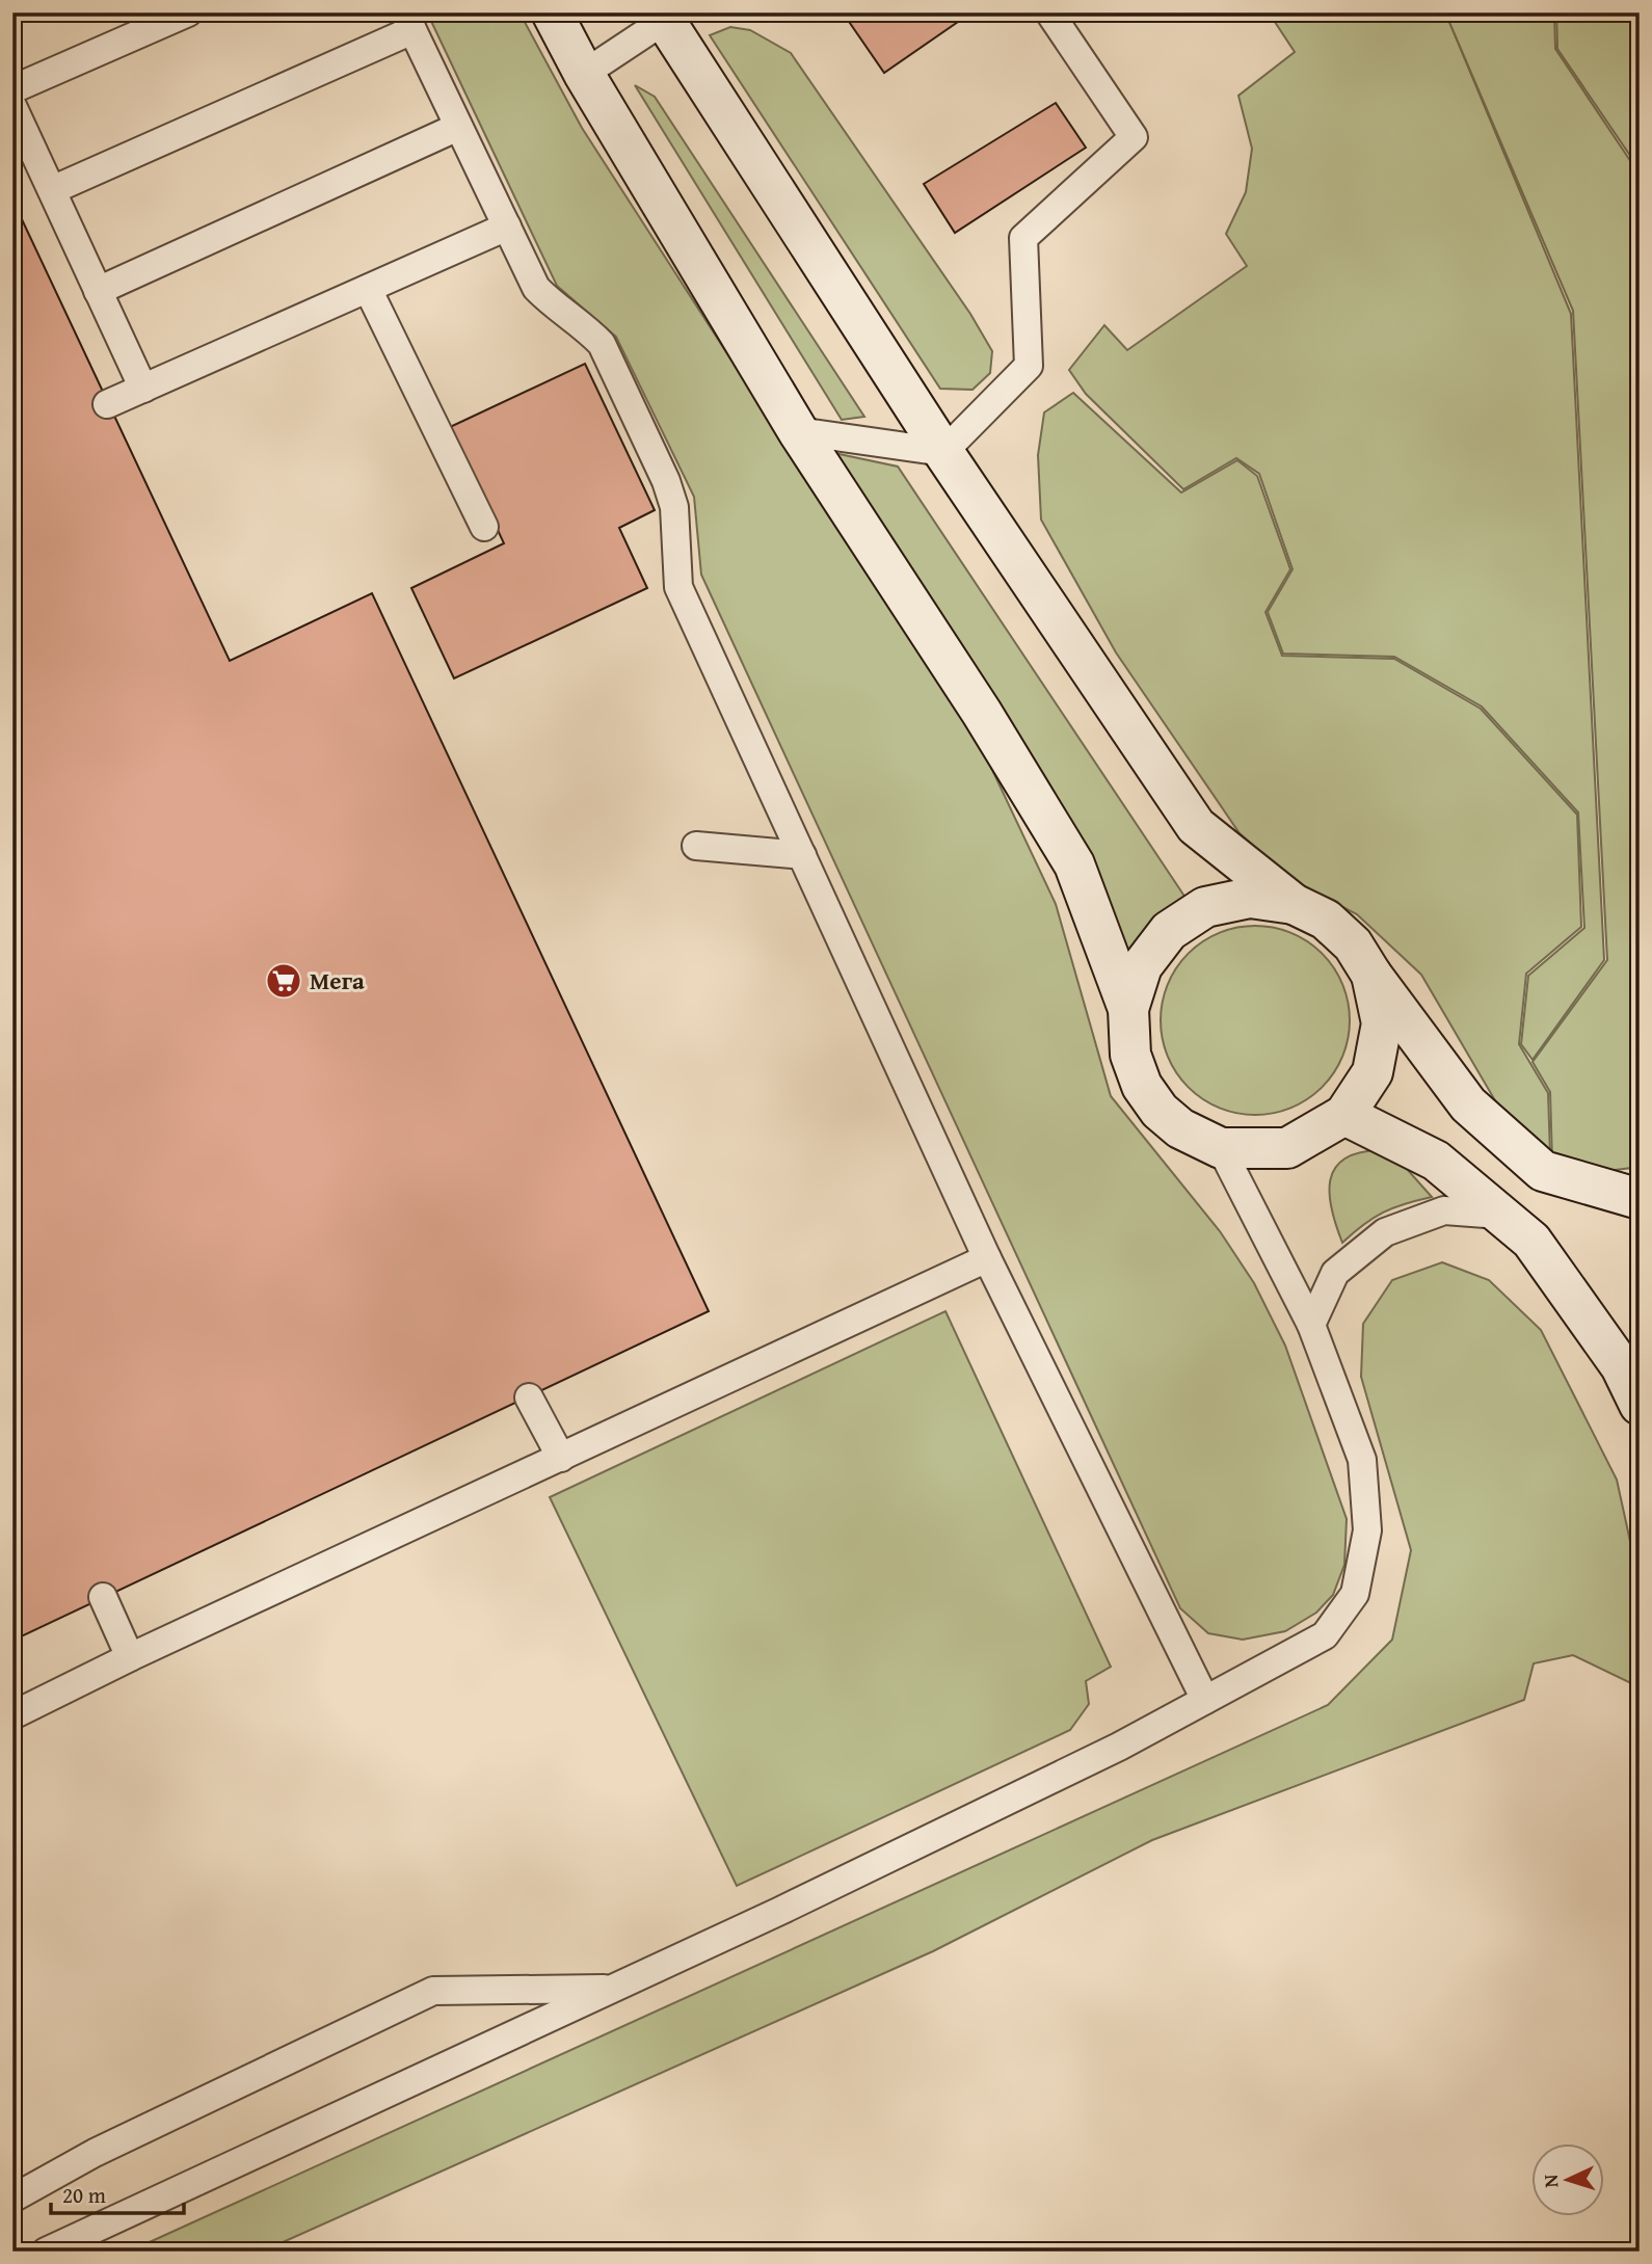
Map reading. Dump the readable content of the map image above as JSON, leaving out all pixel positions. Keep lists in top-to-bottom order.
{
  "places": {
    "supermarket": ["Мега"]
  },
  "scale_bar": "20 m",
  "north": "left"
}
